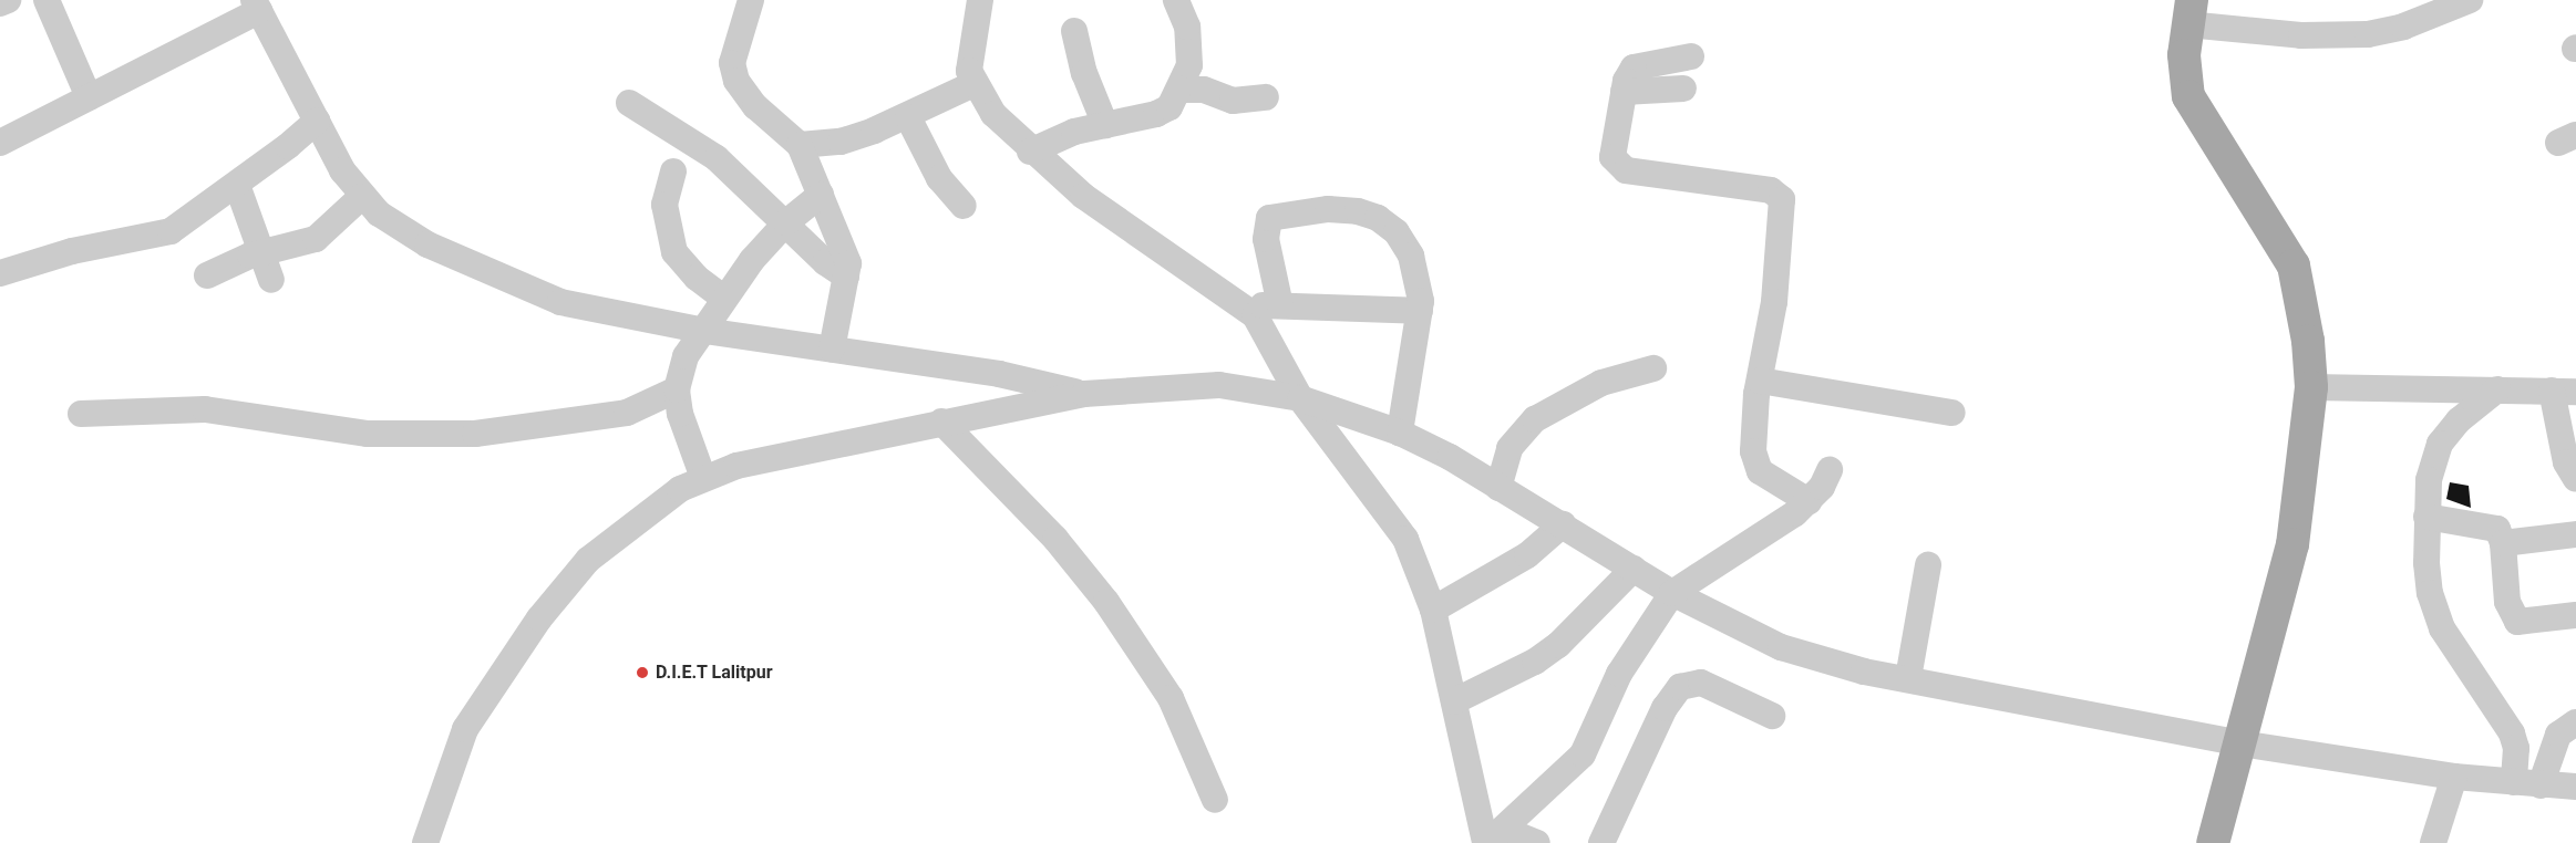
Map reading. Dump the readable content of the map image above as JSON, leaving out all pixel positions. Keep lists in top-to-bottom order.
{
  "places": ["D.I.E.T Lalitpur"]
}
